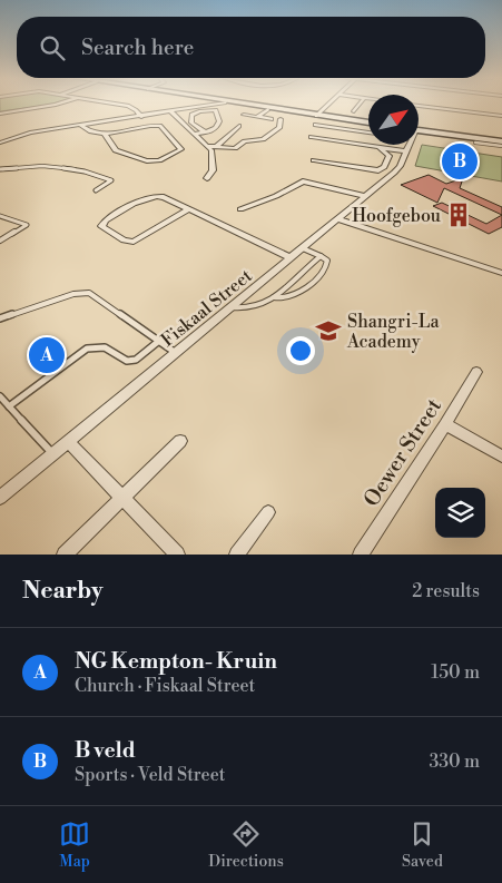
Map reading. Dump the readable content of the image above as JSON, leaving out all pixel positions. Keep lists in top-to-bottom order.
{
  "streets": {
    "street": ["Fiskaal Street", "Oewer Street"]
  },
  "places": {
    "building": ["Hoofgebou"],
    "school or university": ["Shangri-La Academy"]
  },
  "north": "top right",
  "page": {
    "search": "Search here",
    "pins": ["B", "A"],
    "heading": ["Nearby", "2 results"],
    "list": [
      {
        "mark": "A",
        "name": "NG Kempton- Kruin",
        "note": "Church · Fiskaal Street",
        "value": "150 m"
      },
      {
        "mark": "B",
        "name": "B veld",
        "note": "Sports · Veld Street",
        "value": "330 m"
      }
    ],
    "nav": ["Map", "Directions", "Saved"]
  }
}
